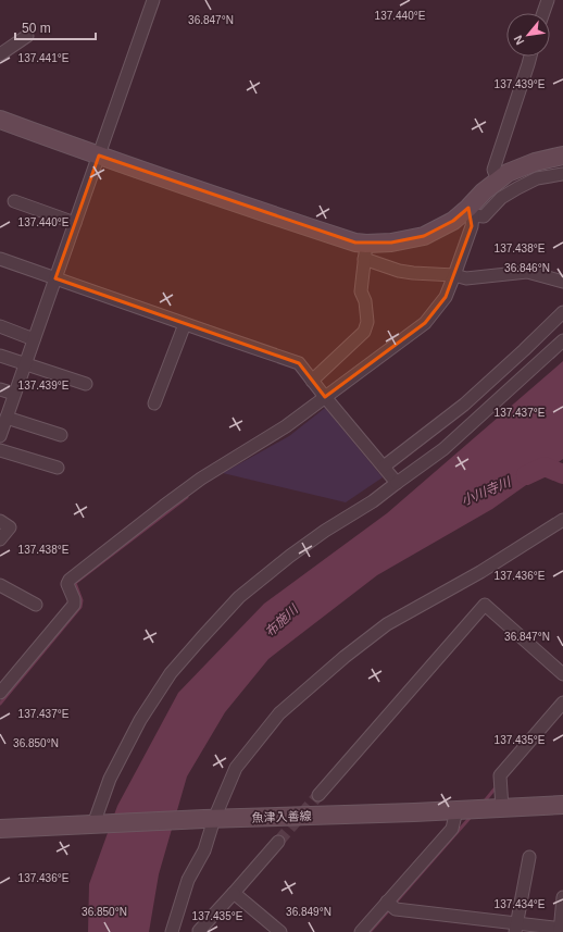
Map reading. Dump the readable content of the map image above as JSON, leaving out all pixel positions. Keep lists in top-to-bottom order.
{
  "streets": {
    "street": ["魚津入善線"]
  },
  "water": ["小川寺川", "布施川"],
  "scale_bar": "50 m",
  "north": "bottom left",
  "coordinates": [
    "137.440°E",
    "36.847°N",
    "137.441°E",
    "137.439°E",
    "137.438°E",
    "36.846°N",
    "137.437°E",
    "137.436°E",
    "137.435°E",
    "36.850°N",
    "137.434°E",
    "36.849°N"
  ]
}
